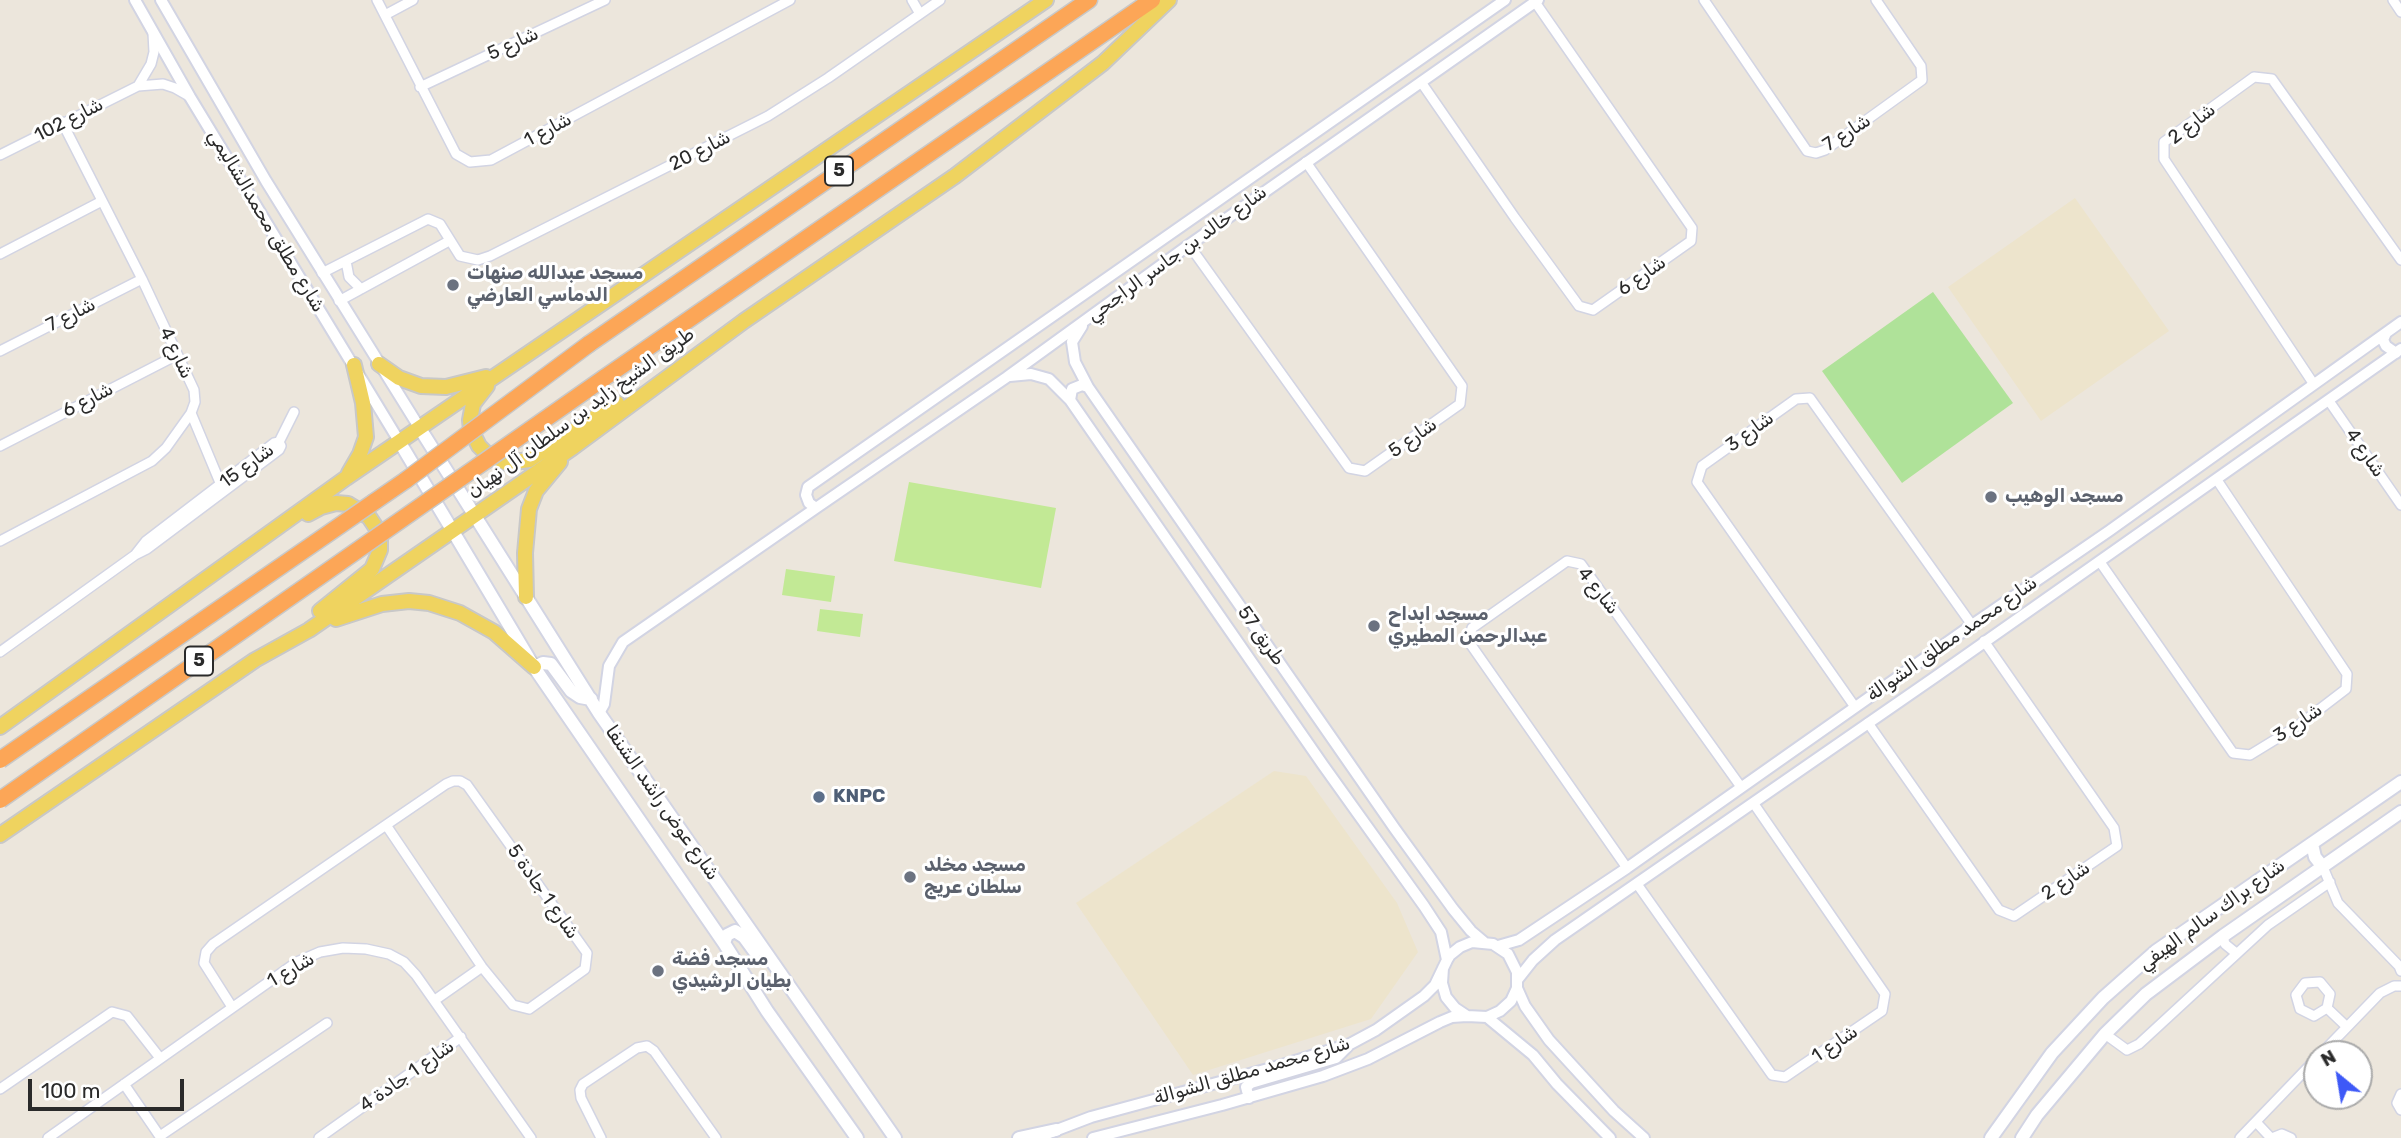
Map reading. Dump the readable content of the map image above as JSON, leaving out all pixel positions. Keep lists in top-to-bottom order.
{
  "streets": {
    "highway": ["5", "طريق الشيخ زايد بن سلطان آل نهيان"],
    "main road": ["شارع عوض راشد الشنفا", "شارع براك سالم الهيفي"],
    "street": [
      "شارع 5",
      "شارع 102",
      "شارع 2",
      "شارع 1",
      "شارع 7",
      "شارع 20",
      "شارع مطلق محمدالشاليمي",
      "شارع خالد بن جاسر الراجحي",
      "شارع 6",
      "شارع 4",
      "شارع 3",
      "شارع 15",
      "طريق 57",
      "شارع محمد مطلق الشوالة",
      "شارع 1 جادة 5",
      "شارع 1 جادة 4"
    ]
  },
  "crossings": [
    ["شارع 5", "شارع 1"],
    ["شارع 5", "شارع خالد بن جاسر الراجحي"],
    ["شارع 102", "شارع مطلق محمدالشاليمي"],
    ["شارع 102", "شارع 4"],
    ["شارع 2", "شارع محمد مطلق الشوالة"],
    ["شارع 1", "شارع محمد مطلق الشوالة"],
    ["شارع 1", "شارع 1 جادة 5"],
    ["شارع 1", "شارع 1 جادة 4"],
    ["شارع 7", "شارع 4"],
    ["شارع 20", "شارع مطلق محمدالشاليمي"],
    ["شارع مطلق محمدالشاليمي", "شارع عوض راشد الشنفا"],
    ["شارع خالد بن جاسر الراجحي", "شارع 6"],
    ["شارع خالد بن جاسر الراجحي", "طريق 57"],
    ["شارع خالد بن جاسر الراجحي", "شارع عوض راشد الشنفا"],
    ["شارع 6", "شارع 4"],
    ["شارع 4", "شارع 15"],
    ["شارع 4", "شارع محمد مطلق الشوالة"],
    ["طريق الشيخ زايد بن سلطان آل نهيان", "شارع عوض راشد الشنفا"],
    ["شارع 3", "شارع محمد مطلق الشوالة"],
    ["طريق 57", "شارع محمد مطلق الشوالة"]
  ],
  "places": [
    "مسجد عبدالله صنهات الدماسي العارضي",
    "مسجد الوهيب",
    "مسجد ابداح عبدالرحمن المطيري",
    "KNPC",
    "مسجد مخلد سلطان عريج",
    "مسجد فضة بطيان الرشيدي"
  ],
  "scale_bar": "100 m",
  "north": "top left"
}
